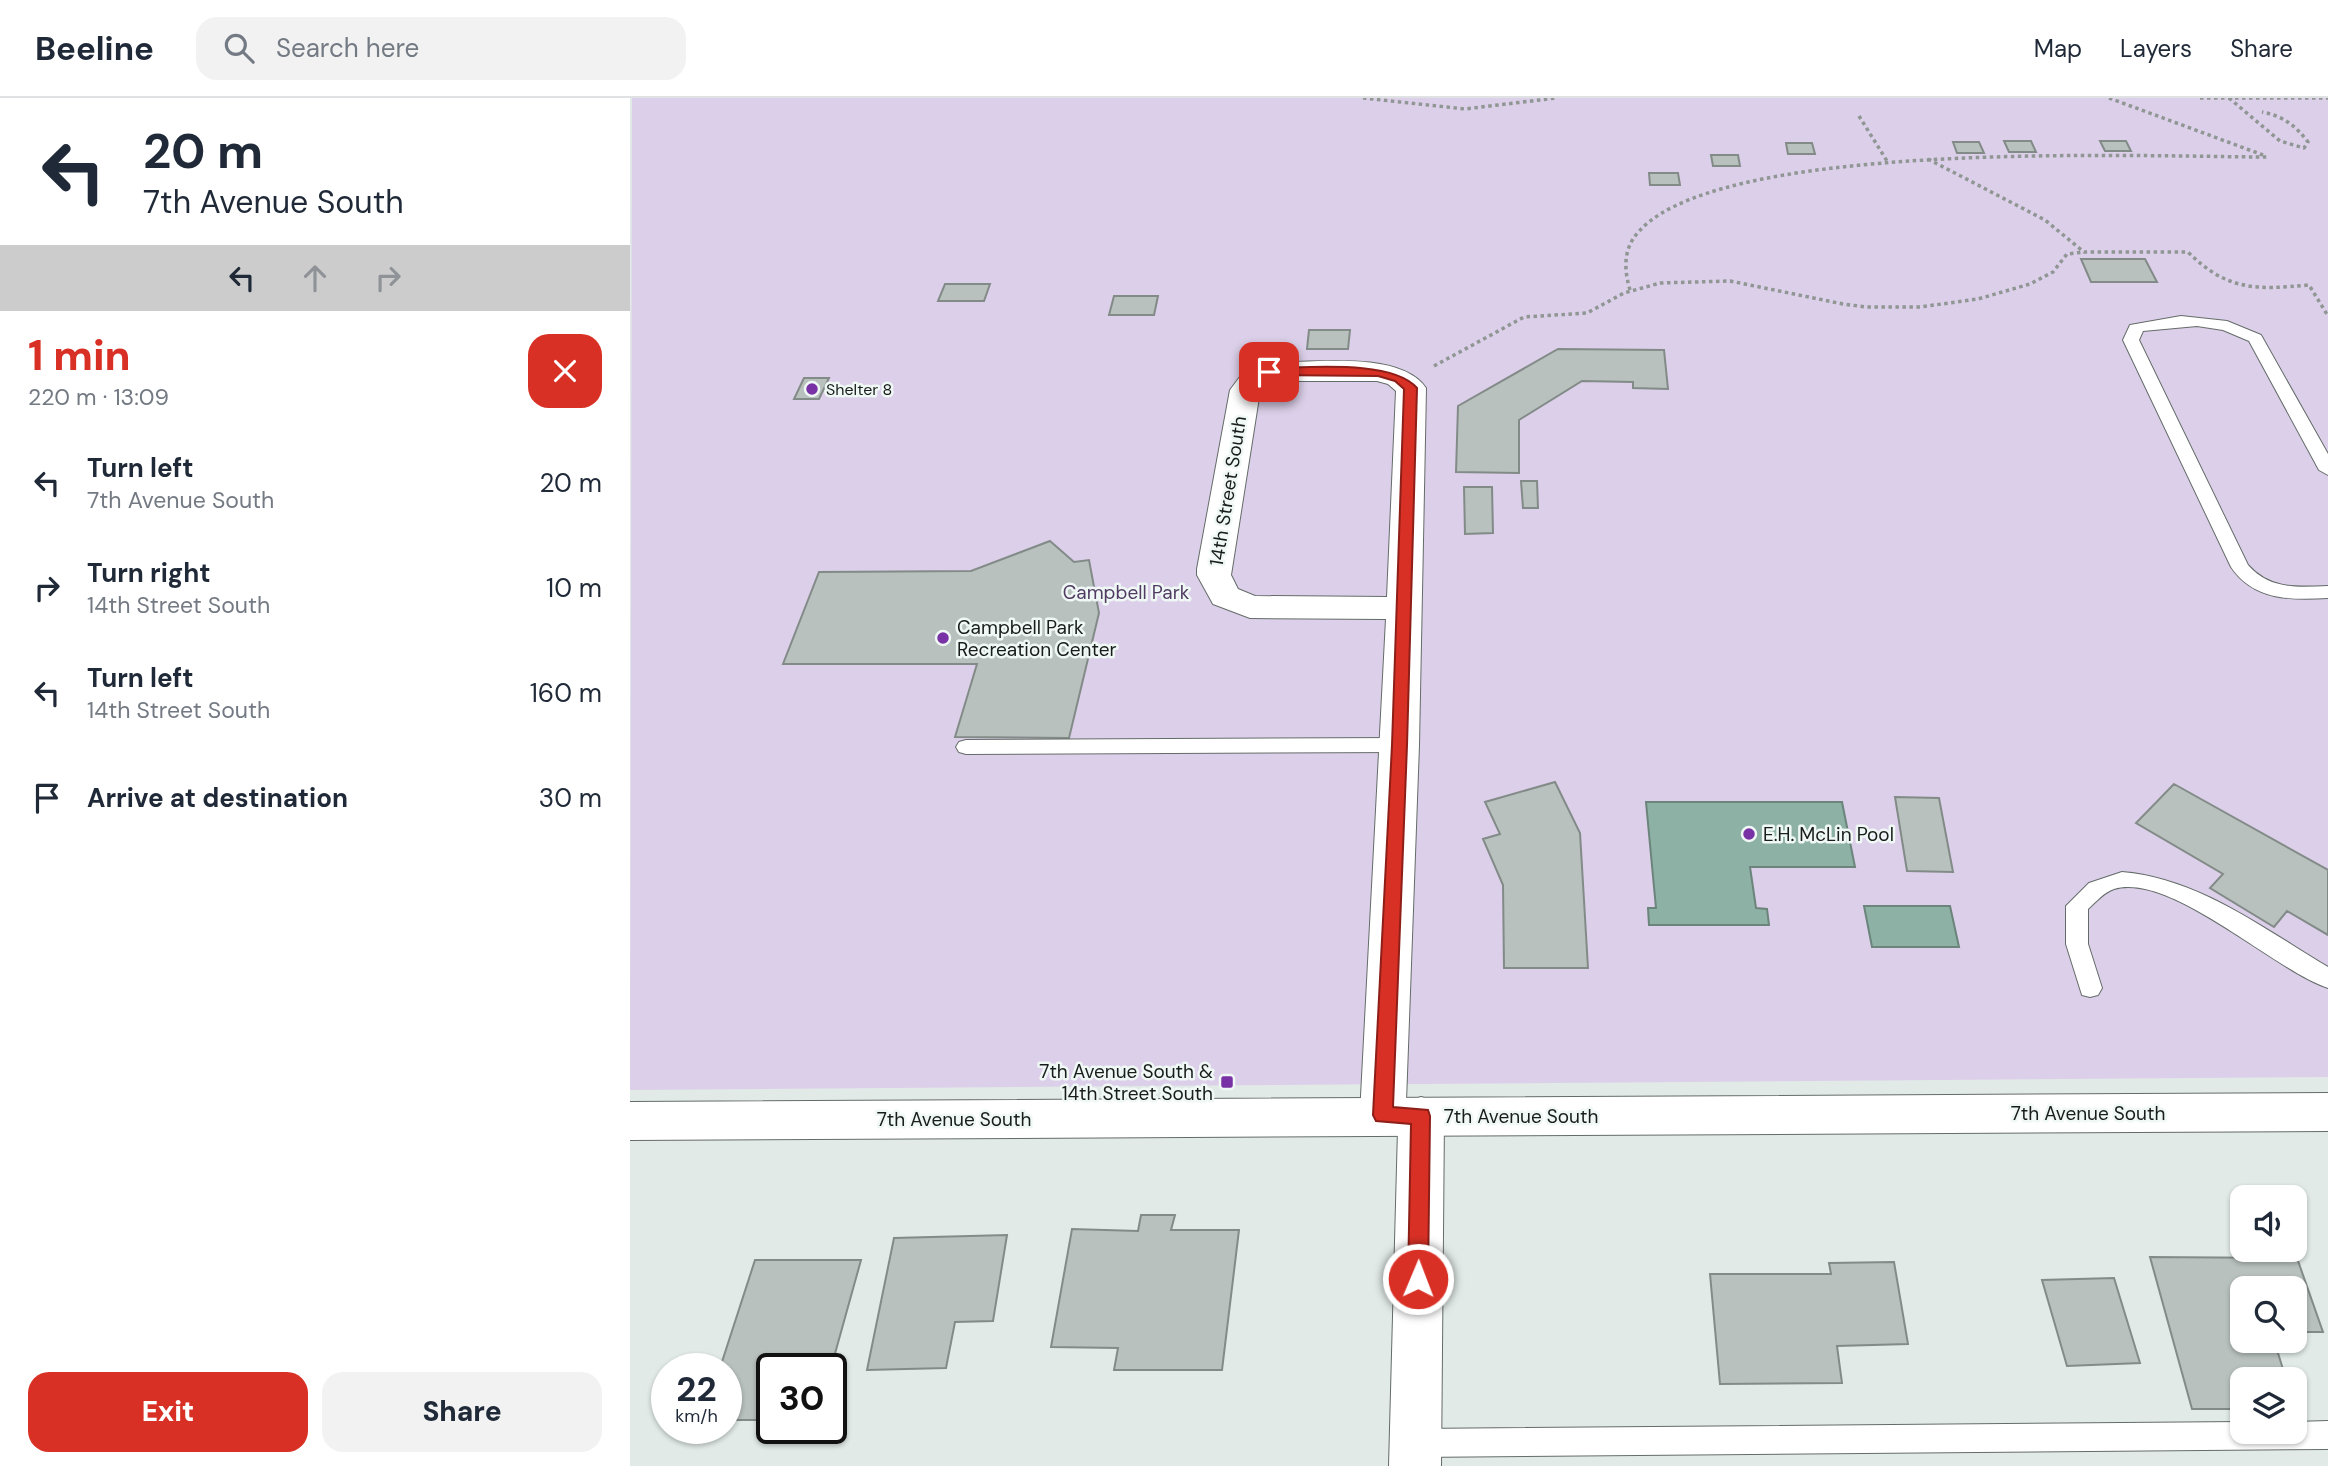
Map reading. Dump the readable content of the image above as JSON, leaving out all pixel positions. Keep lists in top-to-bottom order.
{
  "streets": {
    "street": ["14th Street South", "7th Avenue South"]
  },
  "parks": ["Campbell Park"],
  "places": {
    "other": ["Shelter 8", "Campbell Park Recreation Center", "E.H. McLin Pool"],
    "transit": ["7th Avenue South & 14th Street South"]
  },
  "page": {
    "header": "Beeline",
    "search": "Search here",
    "nav": ["Map", "Layers", "Share"],
    "turn": ["20 m", "7th Avenue South"],
    "heading": ["1 min", "220 m · 13:09"],
    "list": [
      {
        "name": "Turn left",
        "note": "7th Avenue South",
        "value": "20 m"
      },
      {
        "name": "Turn right",
        "note": "14th Street South",
        "value": "10 m"
      },
      {
        "name": "Turn left",
        "note": "14th Street South",
        "value": "160 m"
      },
      {
        "name": "Arrive at destination",
        "value": "30 m"
      }
    ],
    "speed": "22 km/h",
    "limit": "30",
    "buttons": ["Exit", "Share"]
  }
}
